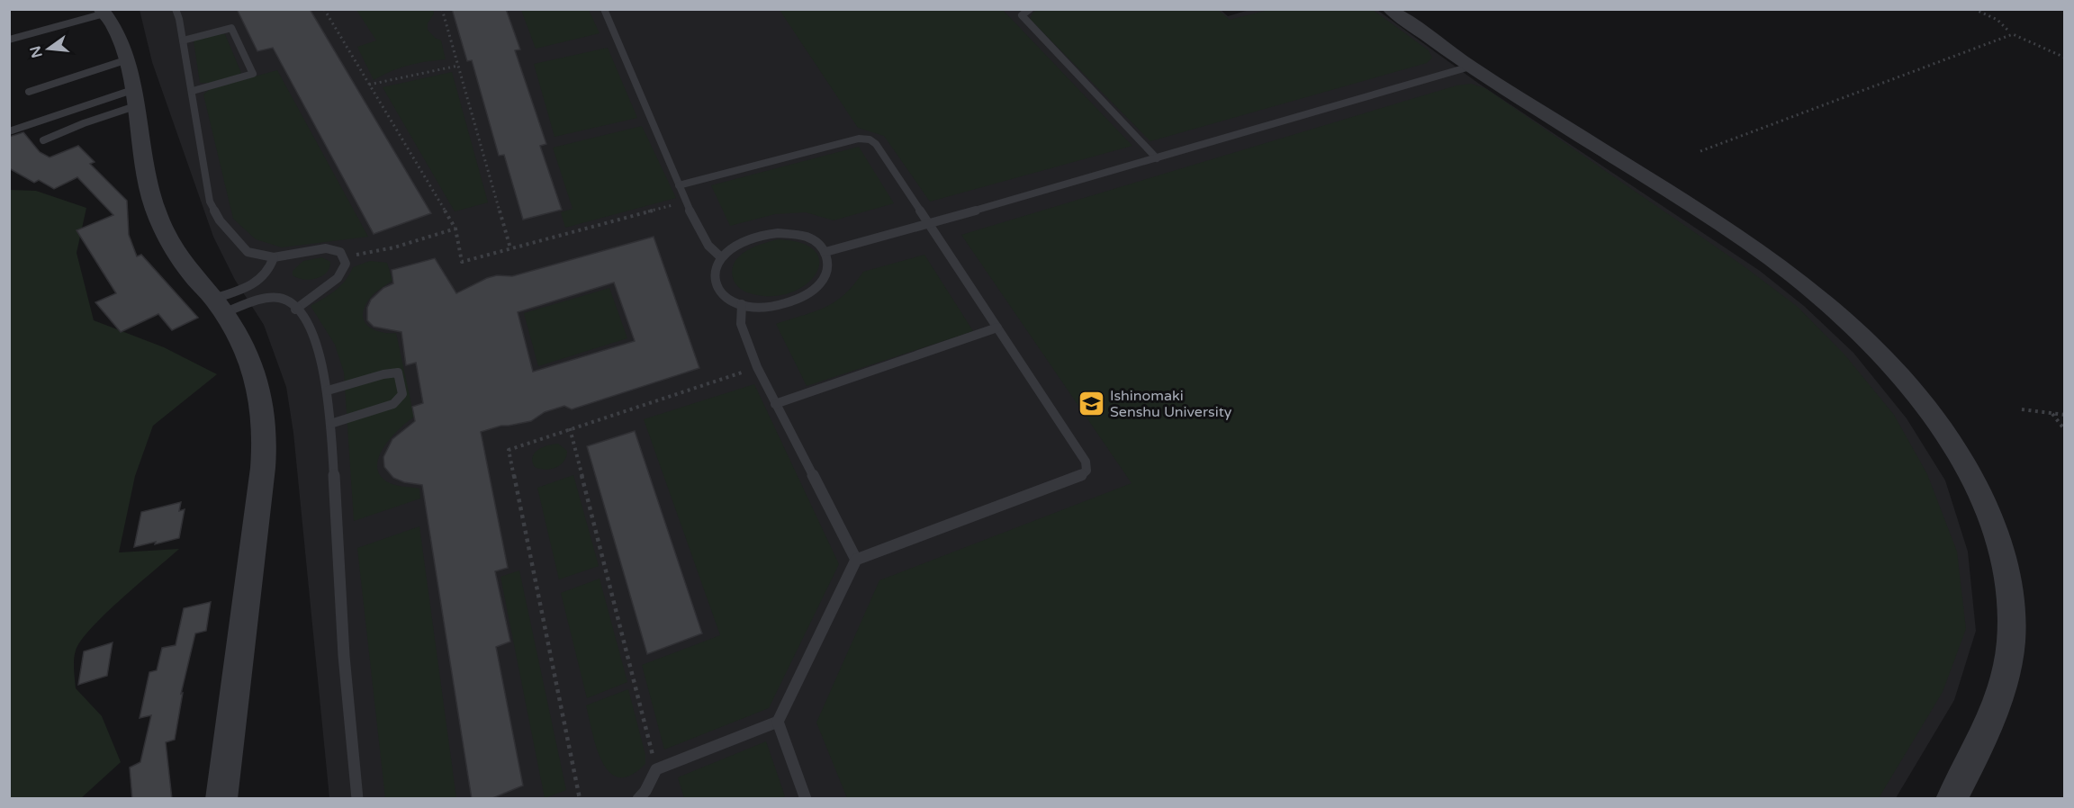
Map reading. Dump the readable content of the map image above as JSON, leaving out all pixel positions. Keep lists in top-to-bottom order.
{
  "places": {
    "school or university": ["Ishinomaki Senshu University"]
  },
  "north": "left"
}
